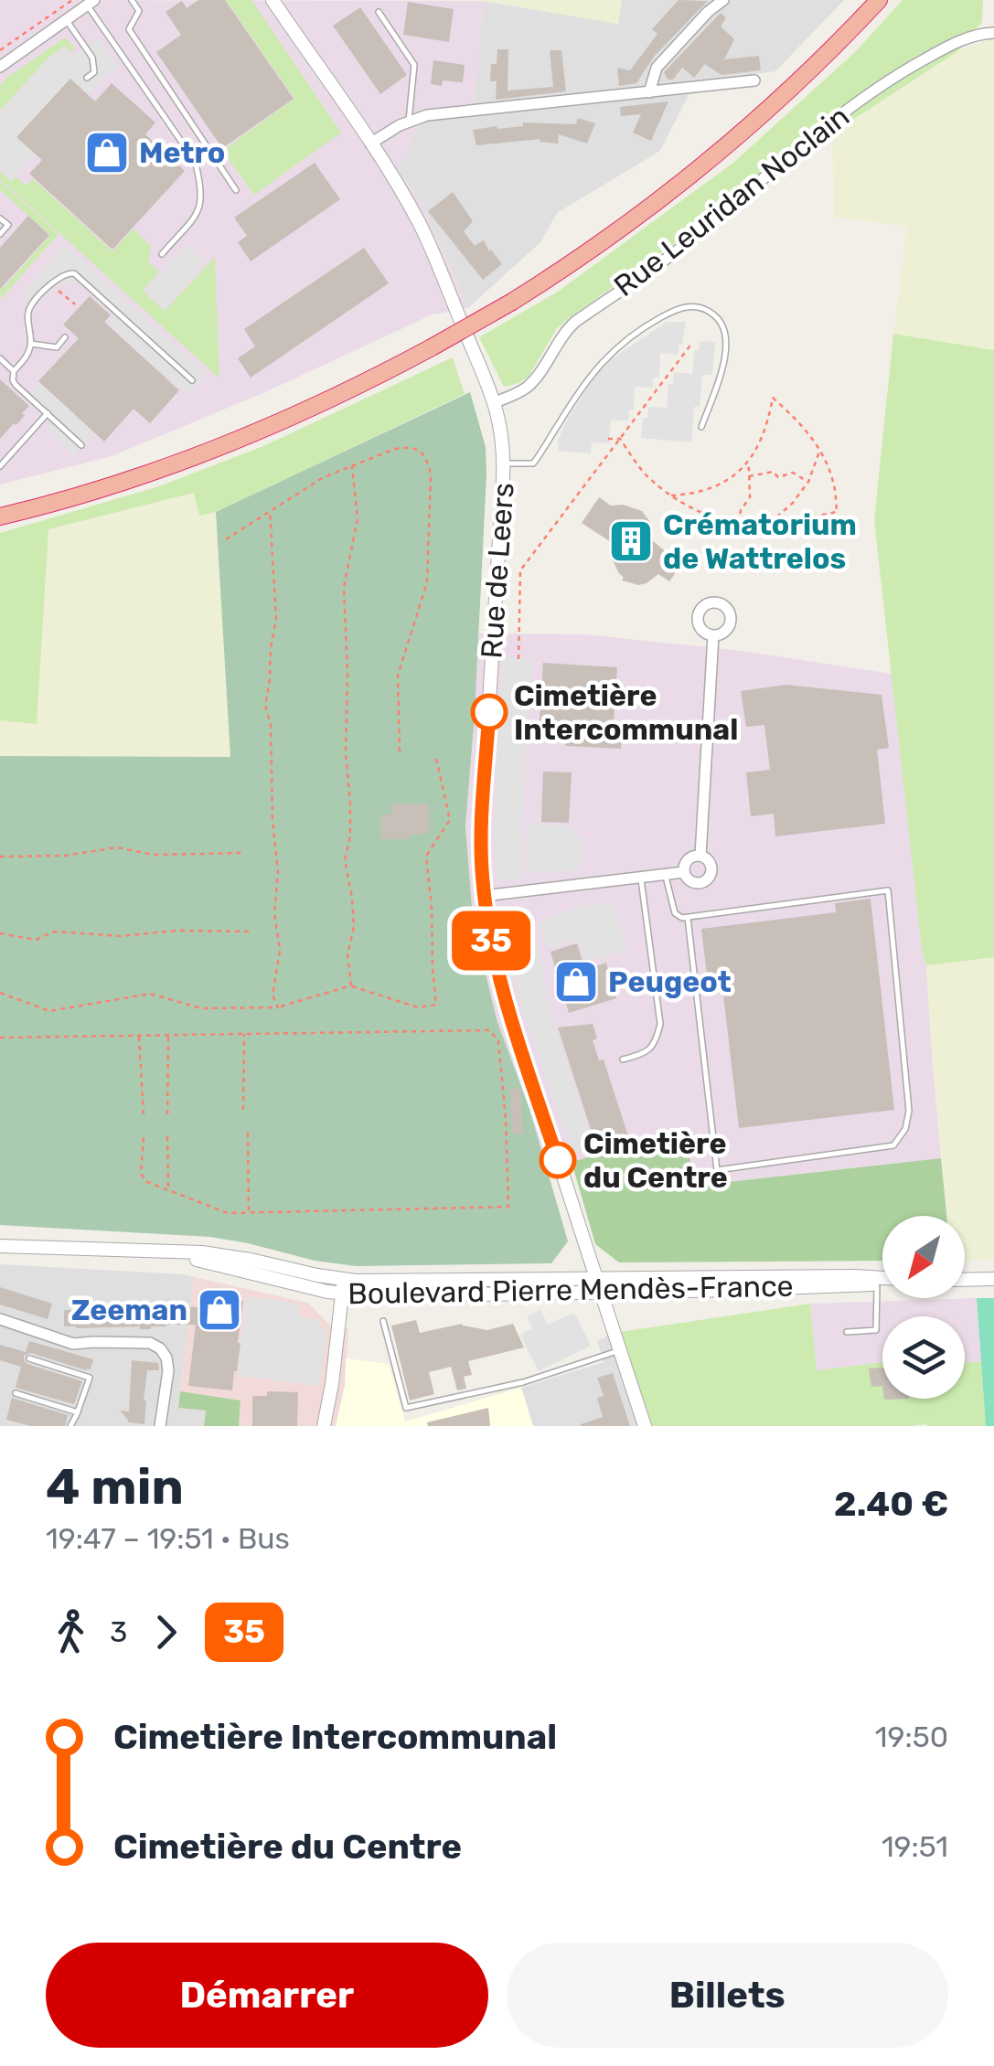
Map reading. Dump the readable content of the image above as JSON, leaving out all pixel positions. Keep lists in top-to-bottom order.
{
  "streets": {
    "street": ["Rue Leuridan Noclain", "Rue de Leers", "Boulevard Pierre Mendès-France"]
  },
  "crossings": [
    ["Rue Leuridan Noclain", "Rue de Leers"],
    ["Rue de Leers", "Boulevard Pierre Mendès-France"]
  ],
  "places": {
    "shop": ["Metro", "Peugeot", "Zeeman"],
    "building": ["Crématorium de Wattrelos"],
    "other": ["Cimetière Intercommunal", "Cimetière du Centre"]
  },
  "lines": ["bus line 35"],
  "north": "bottom left",
  "page": {
    "on_map": "35",
    "heading": ["4 min", "19:47 – 19:51 · Bus", "2.40 €"],
    "legs": ["3", "35"],
    "list": [
      {
        "name": "Cimetière Intercommunal",
        "value": "19:50"
      },
      {
        "name": "Cimetière du Centre",
        "value": "19:51"
      }
    ],
    "buttons": ["Démarrer", "Billets"]
  }
}
